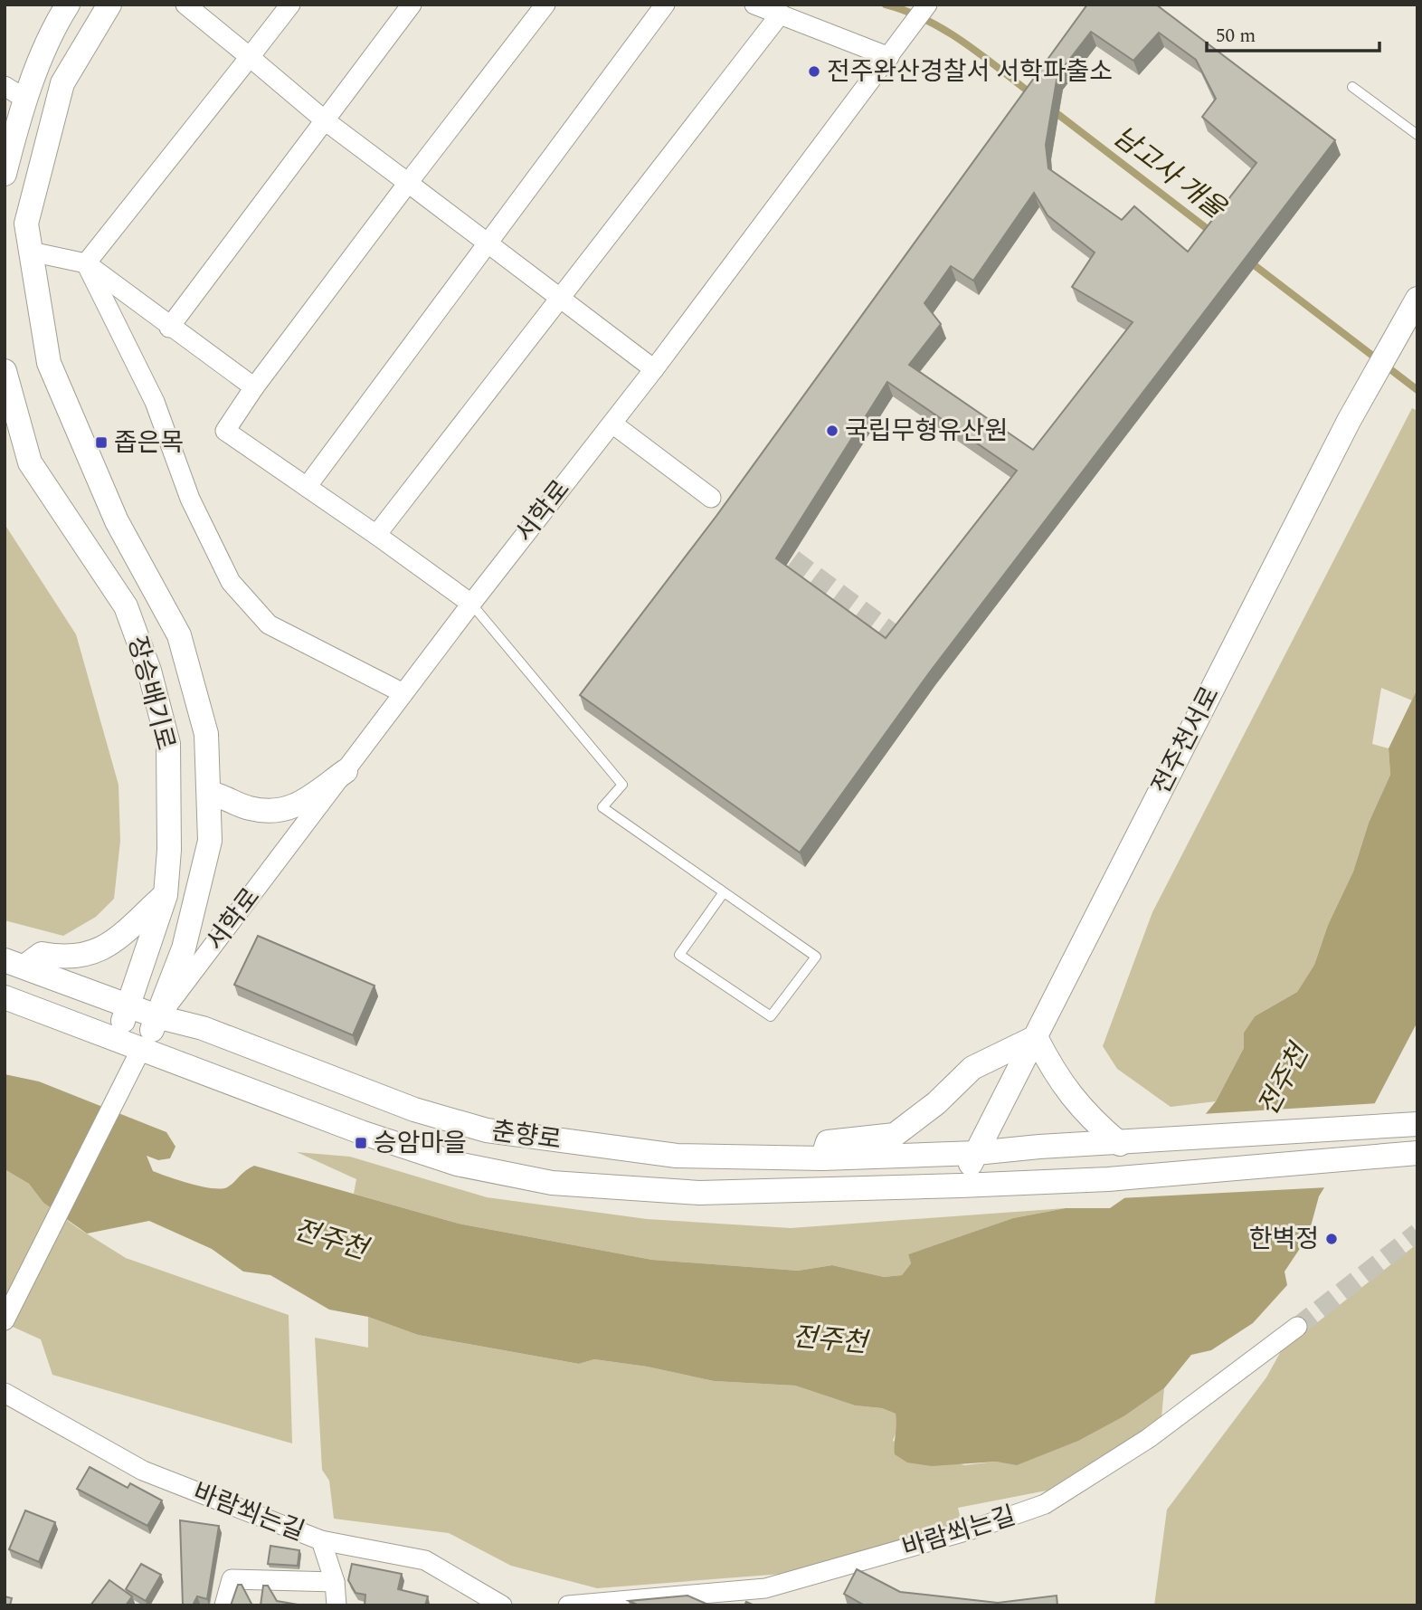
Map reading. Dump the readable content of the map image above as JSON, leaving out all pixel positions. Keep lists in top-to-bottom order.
{
  "streets": {
    "street": [
      "서학로",
      "장승배기로",
      "전주천서로",
      "춘향로",
      "바람쐬는길"
    ]
  },
  "crossings": [
    ["서학로", "춘향로"],
    ["장승배기로", "춘향로"],
    ["전주천서로", "춘향로"]
  ],
  "water": ["남고사 개울", "전주천"],
  "places": {
    "other": ["전주완산경찰서 서학파출소", "국립무형유산원", "한벽정"],
    "transit": ["좁은목", "승암마을"]
  },
  "scale_bar": "50 m"
}
